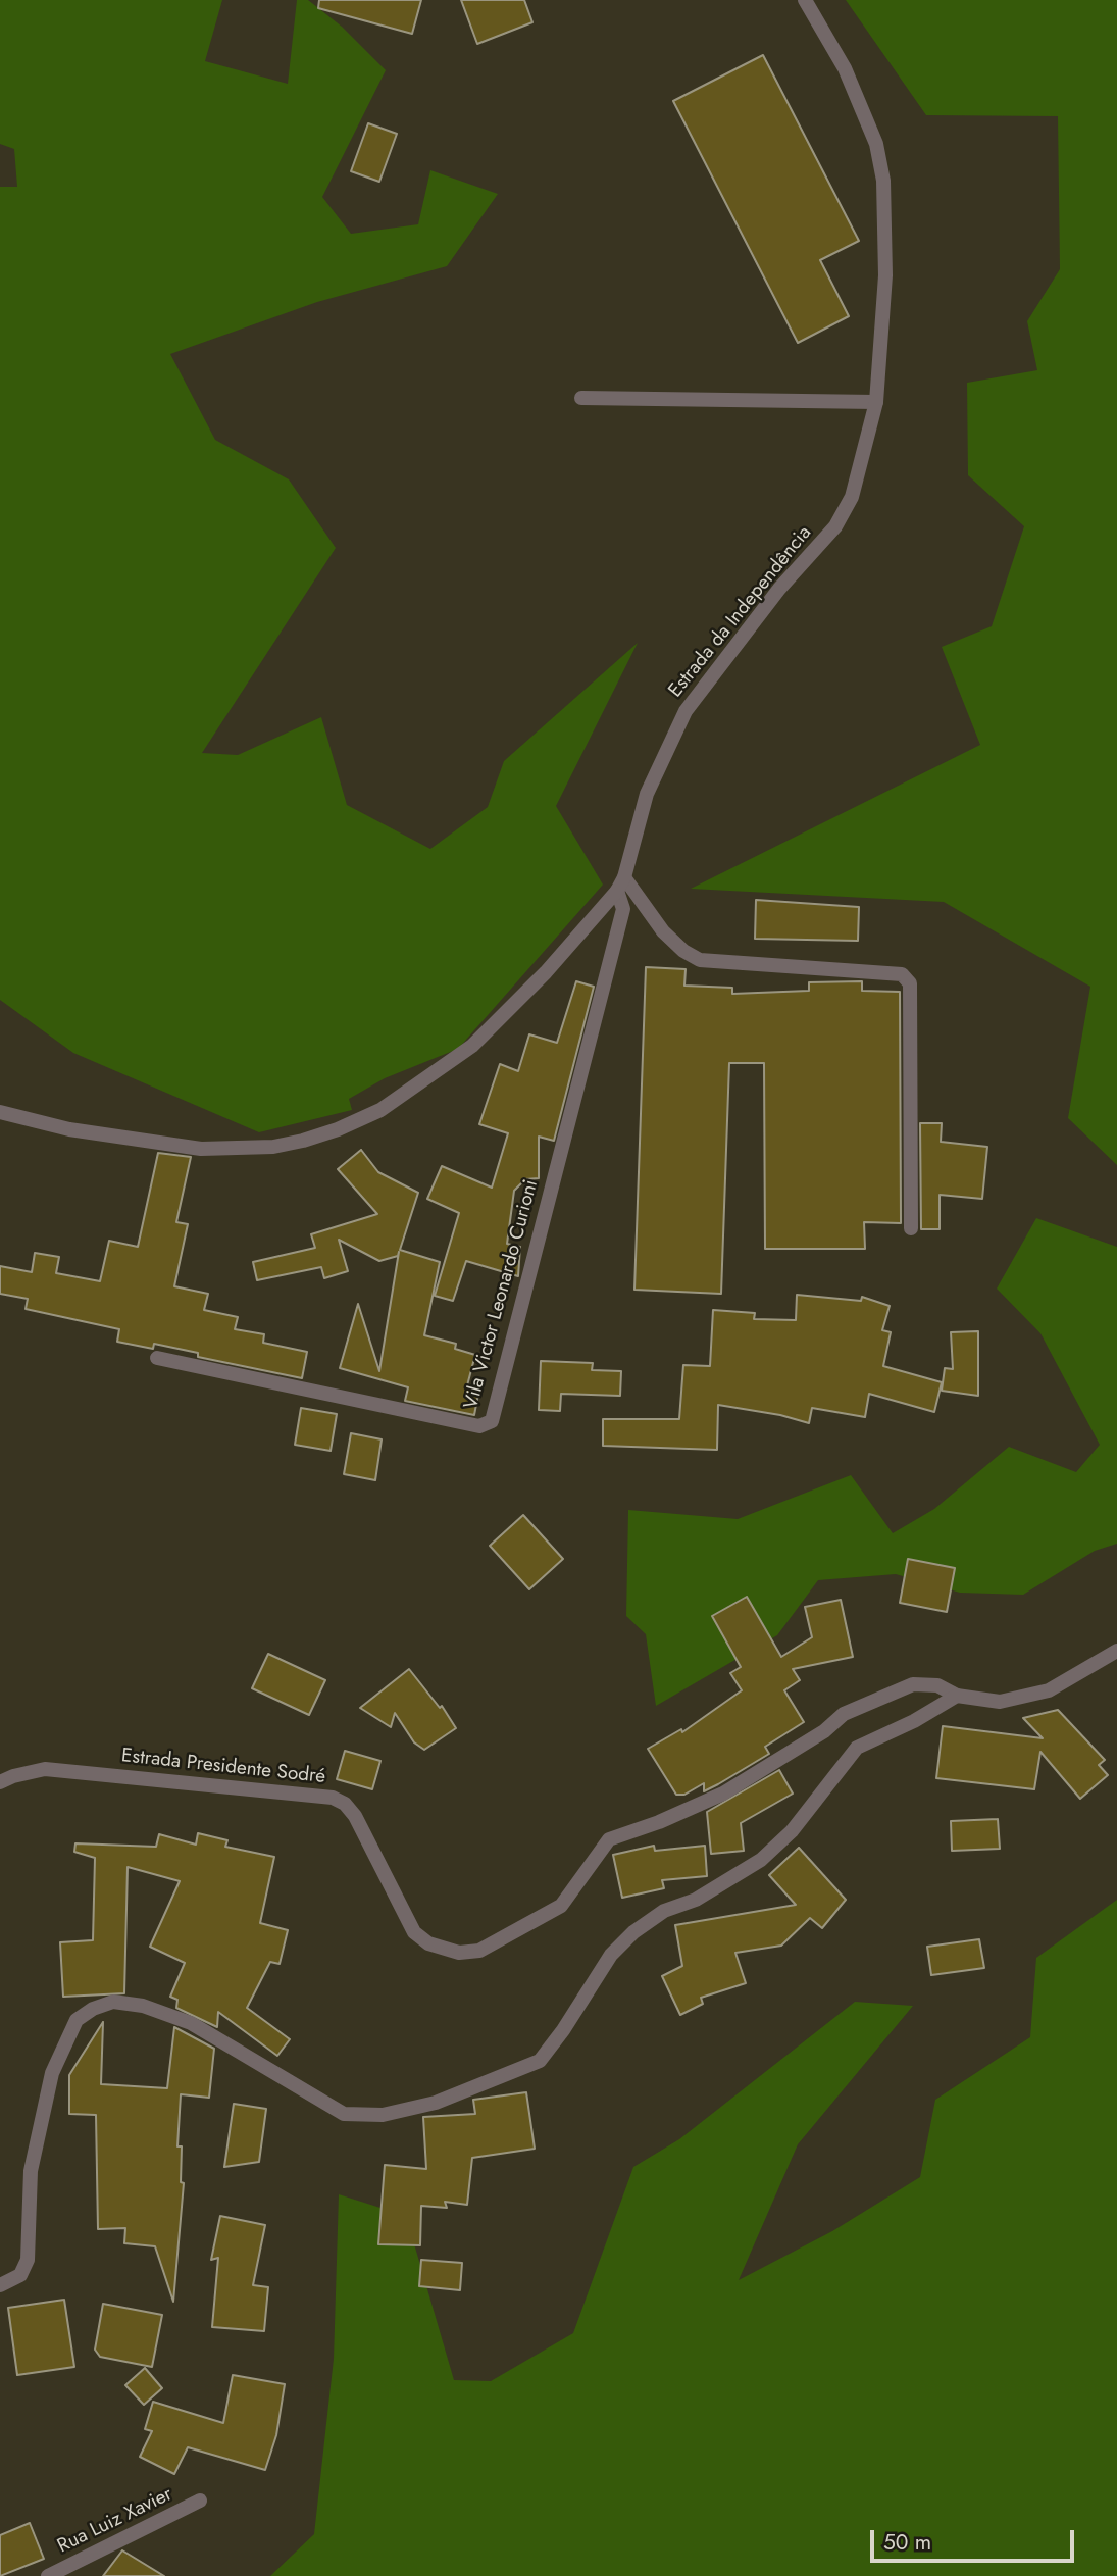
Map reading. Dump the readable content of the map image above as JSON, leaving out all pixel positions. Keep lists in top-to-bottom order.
{
  "streets": {
    "street": [
      "Estrada da Independência",
      "Vila Victor Leonardo Curioni",
      "Estrada Presidente Sodré",
      "Rua Luiz Xavier"
    ]
  },
  "crossings": [
    ["Estrada da Independência", "Vila Victor Leonardo Curioni"]
  ],
  "scale_bar": "50 m"
}
